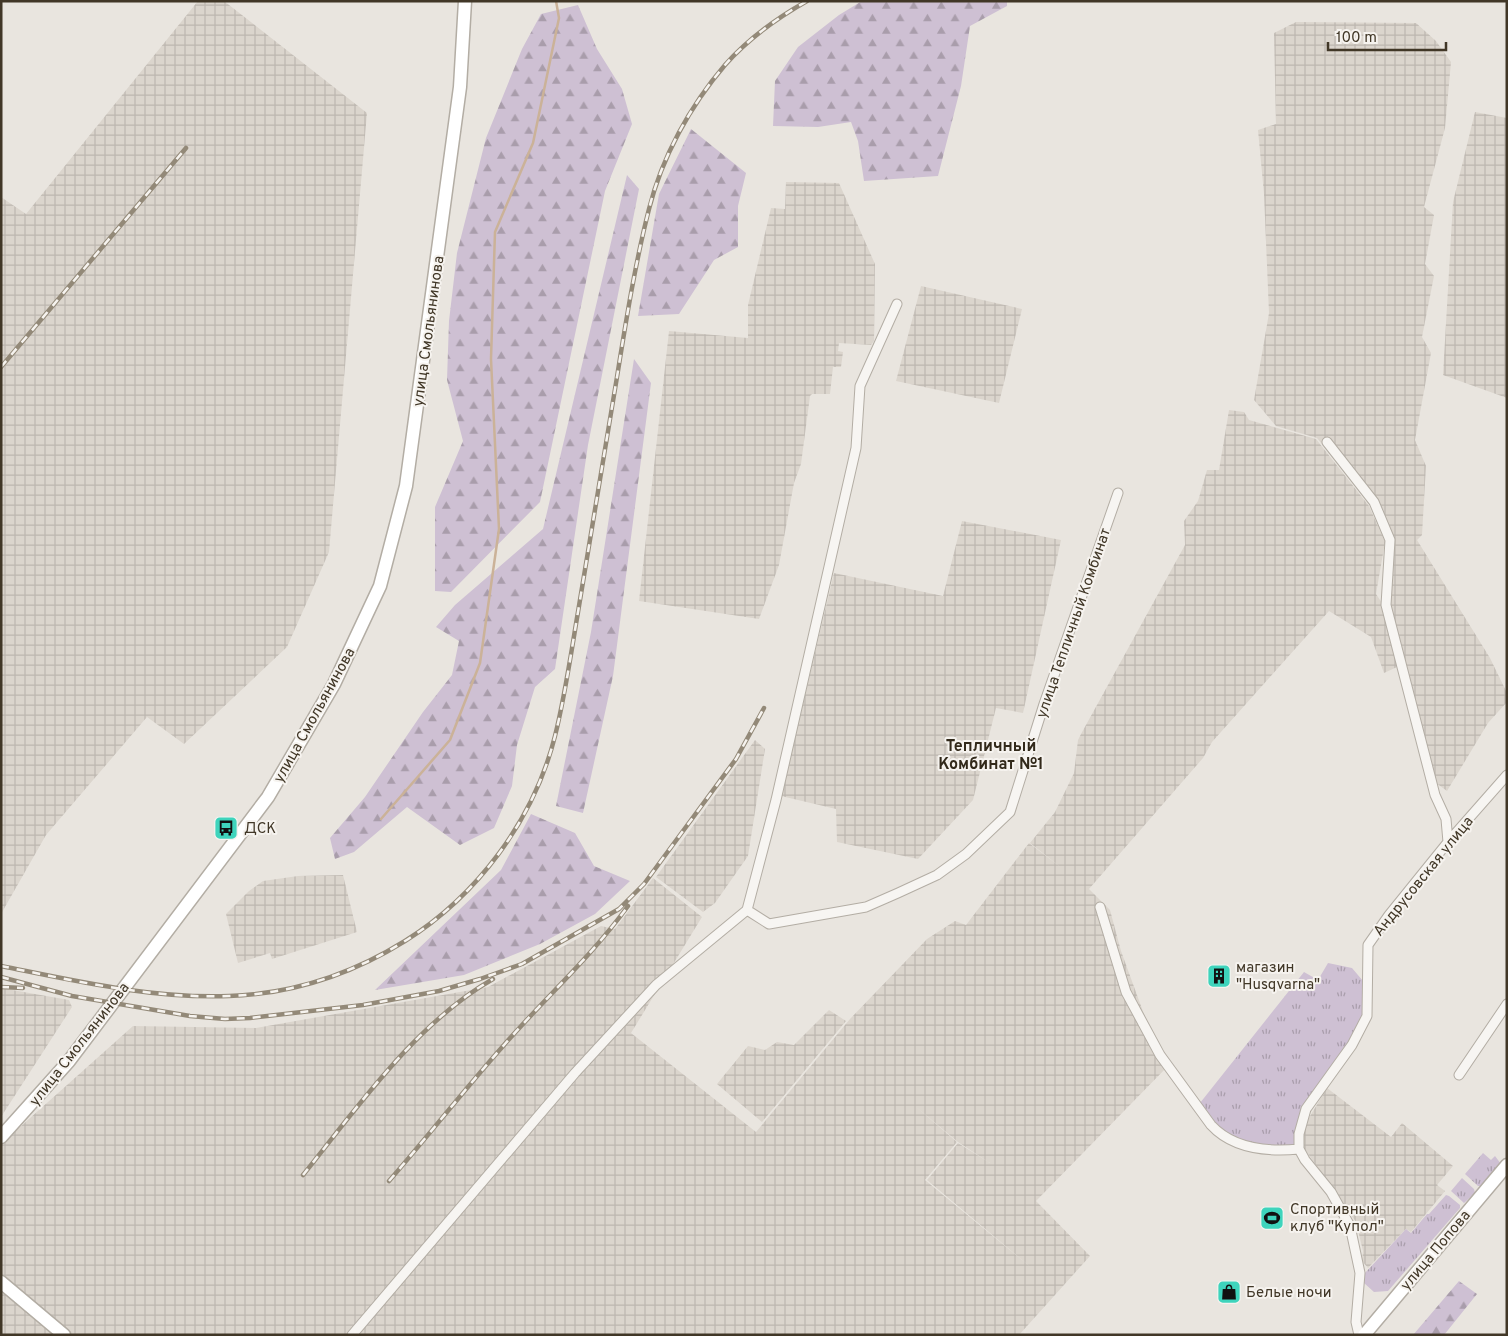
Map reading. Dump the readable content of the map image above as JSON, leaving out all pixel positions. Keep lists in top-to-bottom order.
{
  "streets": {
    "street": [
      "улица Смольянинова",
      "улица Тепличный Комбинат",
      "Андрусовская улица",
      "улица Попова"
    ]
  },
  "districts": ["Тепличный Комбинат №1"],
  "places": {
    "bus stop": ["ДСК"],
    "building": ["магазин \"Husqvarna\""],
    "sports": ["Спортивный клуб \"Купол\""],
    "shop": ["Белые ночи"]
  },
  "scale_bar": "100 m"
}
